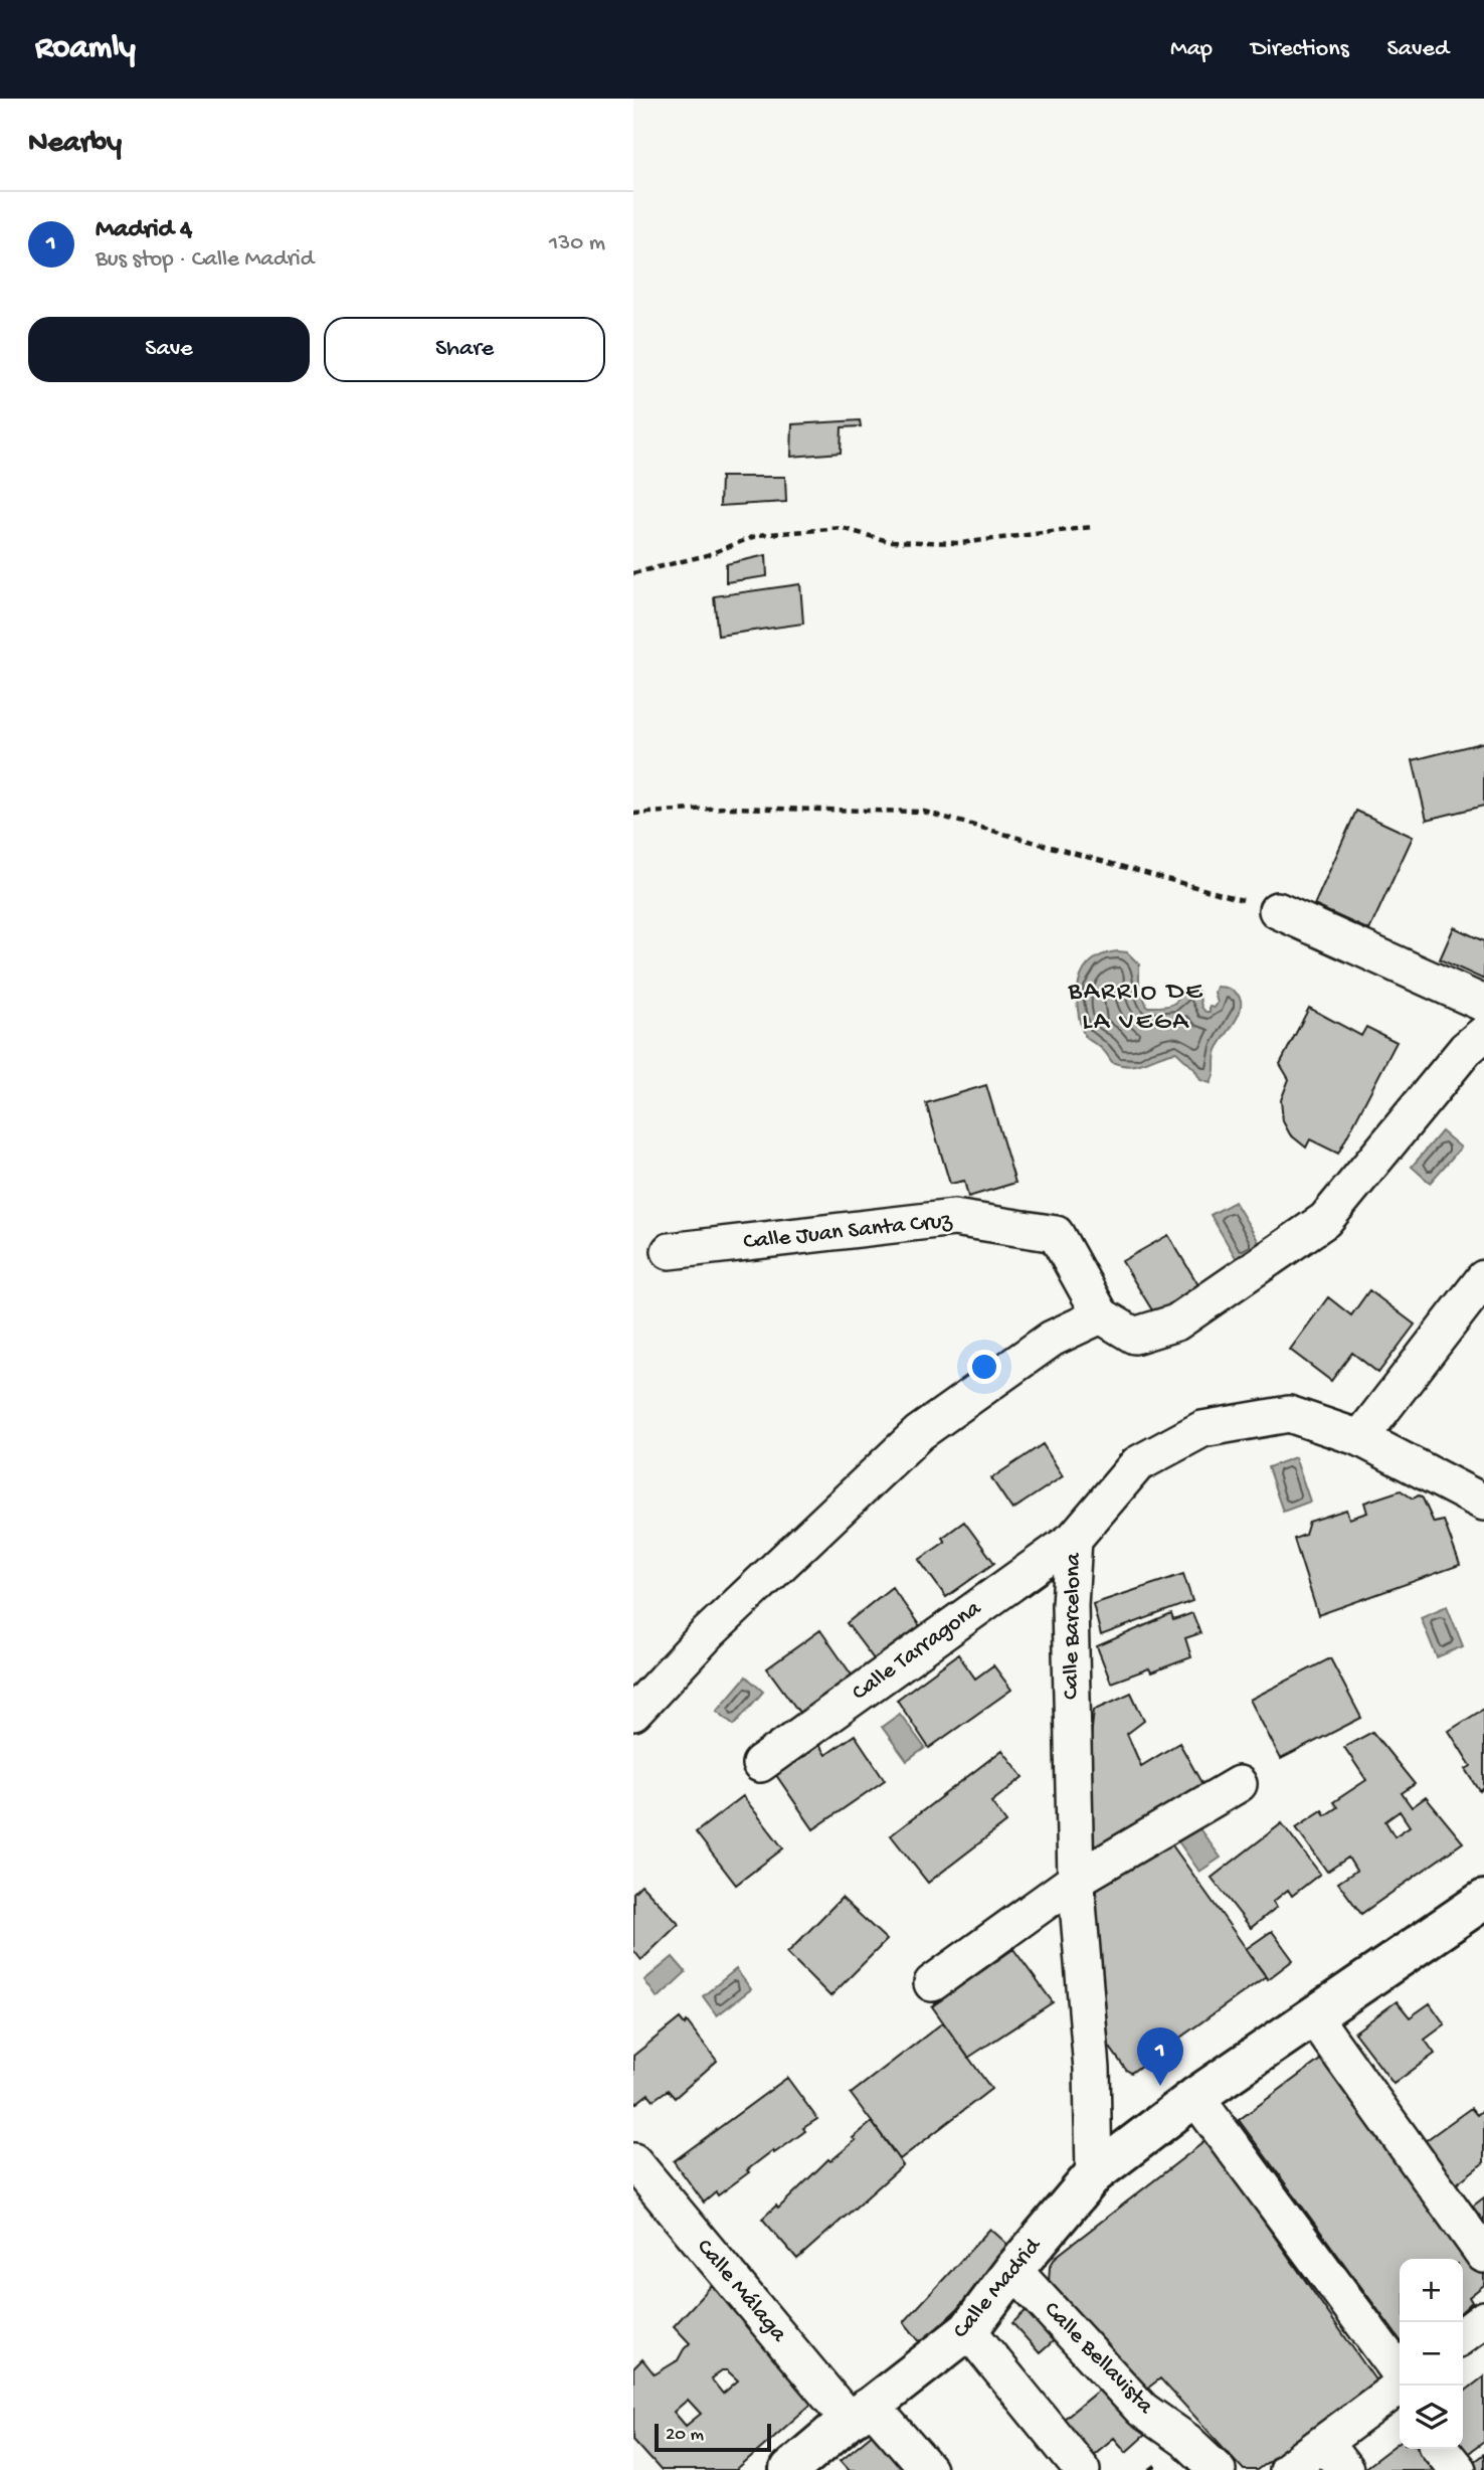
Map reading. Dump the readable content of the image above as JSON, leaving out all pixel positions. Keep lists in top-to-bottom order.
{
  "streets": {
    "street": [
      "Calle Juan Santa Cruz",
      "Calle Barcelona",
      "Calle Tarragona",
      "Calle Madrid",
      "Calle Málaga",
      "Calle Bellavista"
    ]
  },
  "crossings": [
    ["Calle Barcelona", "Calle Tarragona"],
    ["Calle Barcelona", "Calle Madrid"],
    ["Calle Madrid", "Calle Málaga"],
    ["Calle Madrid", "Calle Bellavista"]
  ],
  "districts": ["BARRIO DE LA VEGA"],
  "scale_bar": "20 m",
  "page": {
    "header": "Roamly",
    "nav": ["Map", "Directions", "Saved"],
    "heading": "Nearby",
    "list": [
      {
        "mark": "1",
        "name": "Madrid 4",
        "note": "Bus stop · Calle Madrid",
        "value": "130 m"
      }
    ],
    "buttons": ["Save", "Share"],
    "pins": "1",
    "map_buttons": ["+", "−"],
    "scale": "20 m"
  }
}
